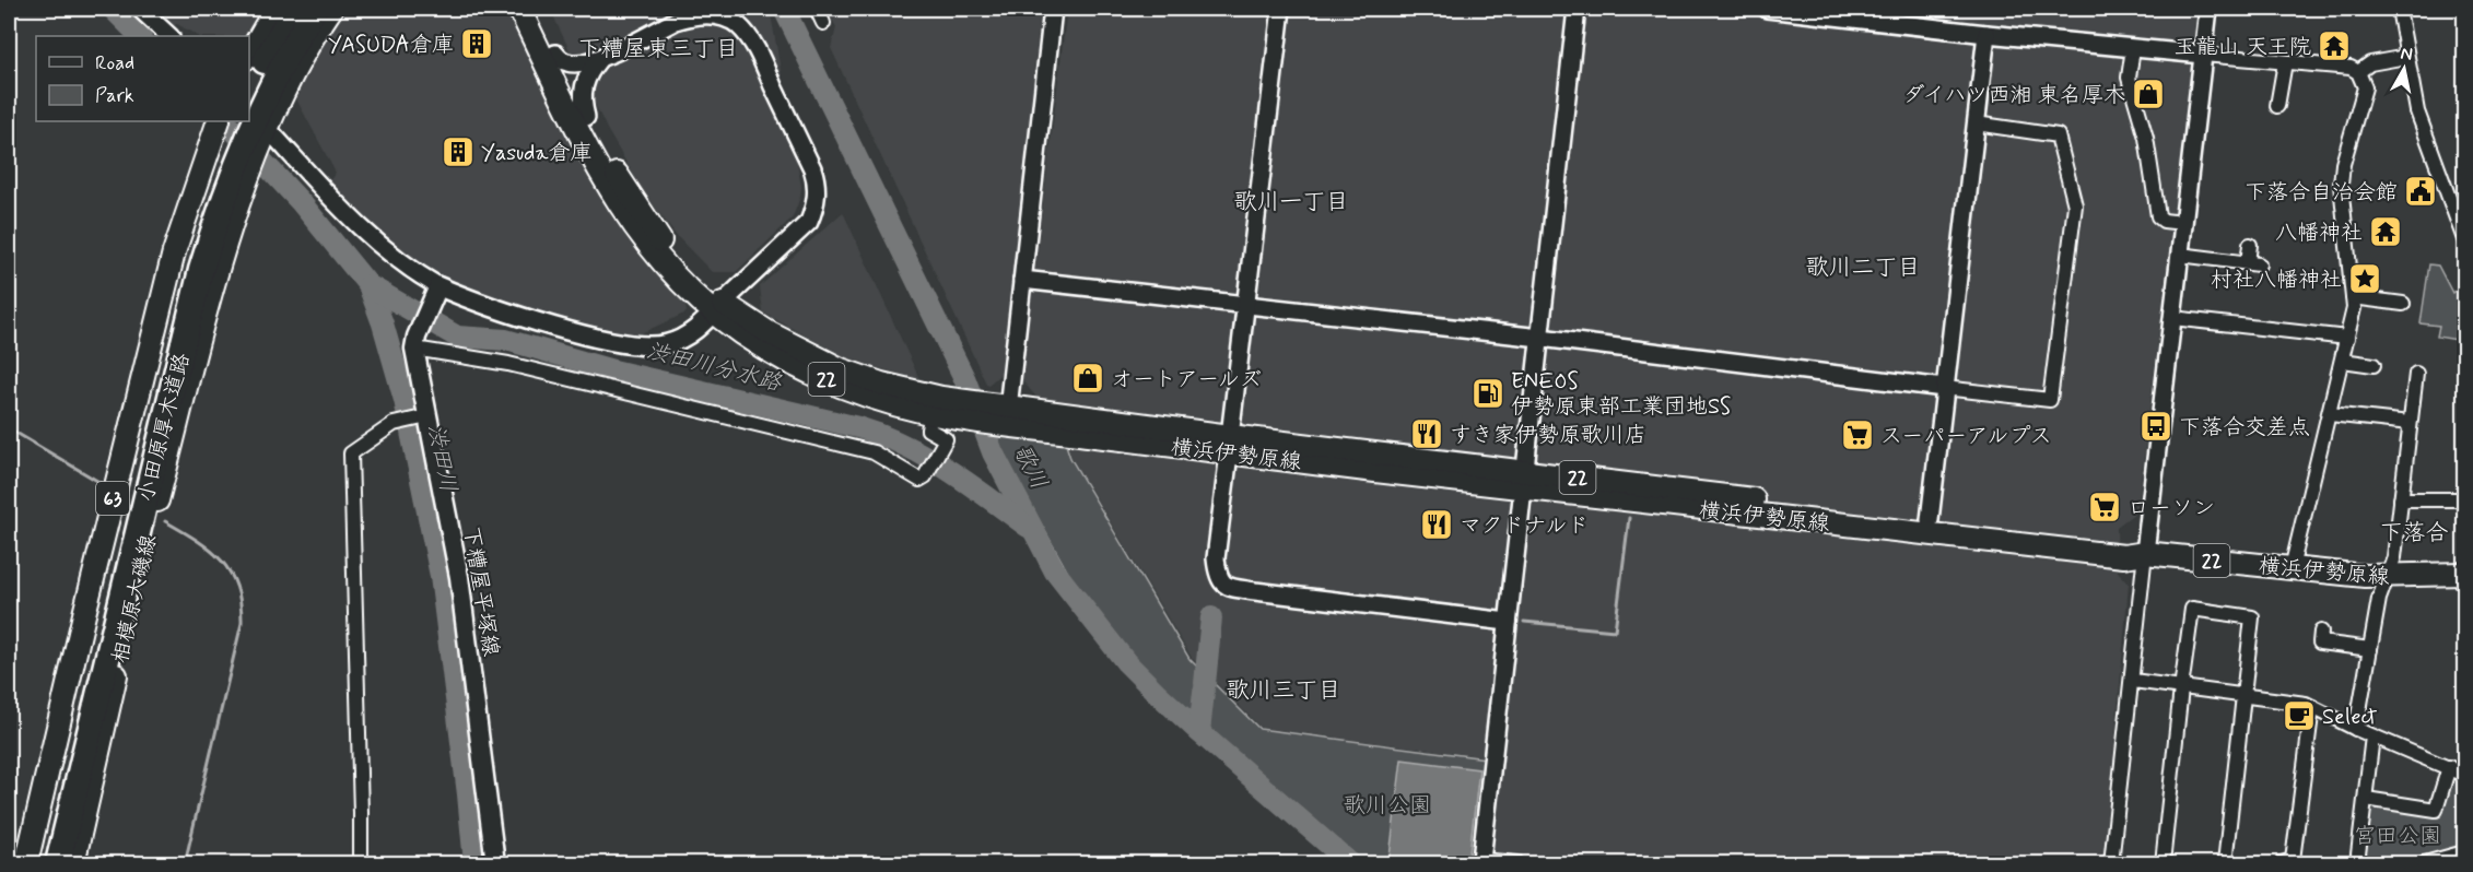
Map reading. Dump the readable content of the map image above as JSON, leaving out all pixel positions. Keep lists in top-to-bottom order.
{
  "streets": {
    "highway": ["小田原厚木道路"],
    "main road": [
      "22",
      "横浜伊勢原線",
      "63",
      "下糟屋平塚線",
      "相模原大磯線"
    ]
  },
  "crossings": [
    ["小田原厚木道路", "相模原大磯線"]
  ],
  "districts": [
    "下糟屋東三丁目",
    "歌川一丁目",
    "歌川二丁目",
    "下落合",
    "歌川三丁目"
  ],
  "water": ["渋田川分水路", "渋田川", "歌川"],
  "parks": ["歌川公園", "宮田公園"],
  "places": {
    "building": ["YASUDA倉庫", "Yasuda倉庫"],
    "temple": ["玉龍山 天王院", "八幡神社"],
    "shop": ["ダイハツ西湘 東名厚木", "オートアールズ"],
    "public building": ["下落合自治会館"],
    "place": ["村社八幡神社"],
    "fuel station": ["ENEOS 伊勢原東部工業団地SS"],
    "bus stop": ["下落合交差点"],
    "restaurant": ["すき家伊勢原歌川店", "マクドナルド"],
    "supermarket": ["スーパーアルプス", "ローソン"],
    "cafe": ["Select"]
  },
  "legend": ["Road", "Park"],
  "north": "top"
}
